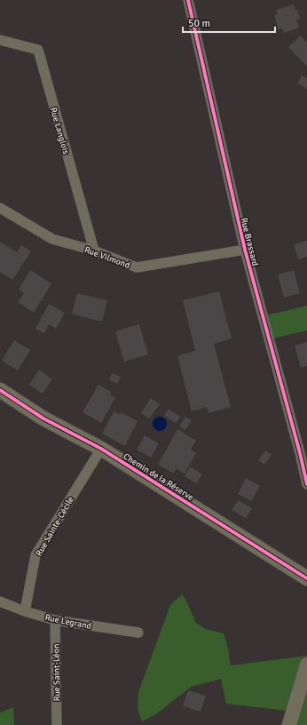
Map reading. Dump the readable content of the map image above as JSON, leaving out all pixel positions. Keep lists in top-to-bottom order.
{
  "streets": {
    "street": [
      "Rue Langlois",
      "Rue Brassard",
      "Rue Vilmond",
      "Chemin de la Réserve",
      "Rue Sainte-Cécile",
      "Rue Legrand",
      "Rue Saint-Léon"
    ]
  },
  "crossings": [
    ["Rue Langlois", "Rue Vilmond"],
    ["Rue Brassard", "Rue Vilmond"],
    ["Chemin de la Réserve", "Rue Sainte-Cécile"],
    ["Rue Sainte-Cécile", "Rue Legrand"],
    ["Rue Legrand", "Rue Saint-Léon"]
  ],
  "scale_bar": "50 m"
}
